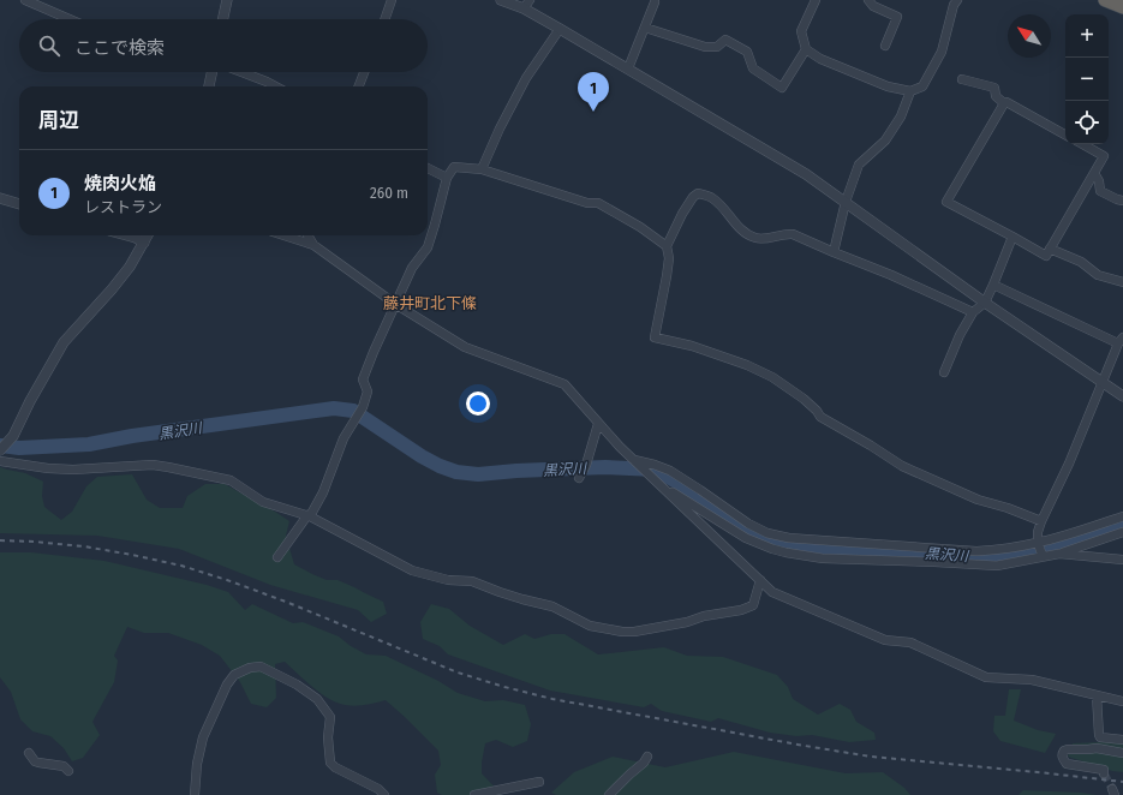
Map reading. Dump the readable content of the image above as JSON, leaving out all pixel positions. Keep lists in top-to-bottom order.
{
  "districts": ["藤井町北下條"],
  "water": ["黒沢川"],
  "north": "top left",
  "page": {
    "map_buttons": ["+", "−"],
    "search": "ここで検索",
    "pins": "1",
    "heading": "周辺",
    "list": [
      {
        "mark": "1",
        "name": "焼肉火焔",
        "note": "レストラン",
        "value": "260 m"
      }
    ]
  }
}
